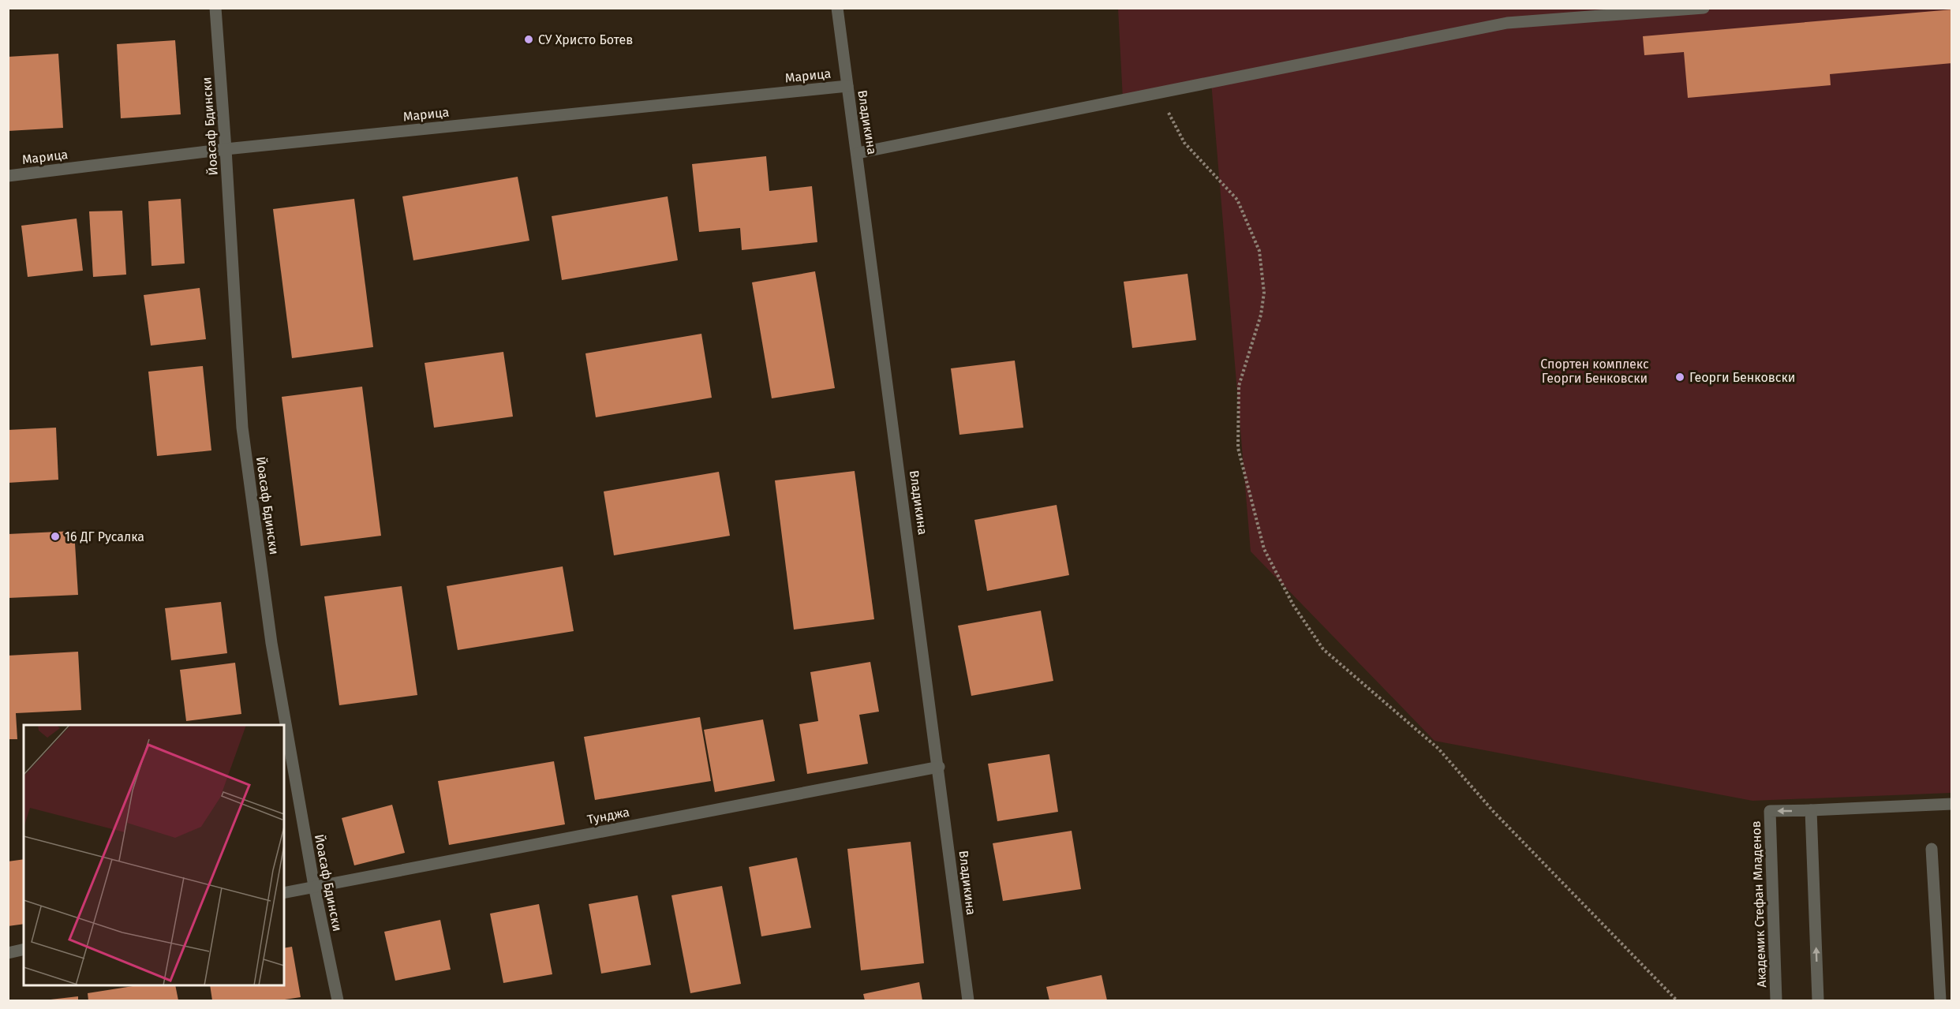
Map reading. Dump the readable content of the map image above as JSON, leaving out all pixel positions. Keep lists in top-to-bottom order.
{
  "streets": {
    "street": [
      "Марица",
      "Владикина",
      "Йоасаф Бдински",
      "Тунджа",
      "Академик Стефан Младенов"
    ]
  },
  "crossings": [
    ["Марица", "Владикина"],
    ["Марица", "Йоасаф Бдински"],
    ["Владикина", "Тунджа"],
    ["Йоасаф Бдински", "Тунджа"]
  ],
  "parks": ["Спортен комплекс Георги Бенковски"],
  "places": ["СУ Христо Ботев", "Георги Бенковски", "16 ДГ Русалка"]
}
